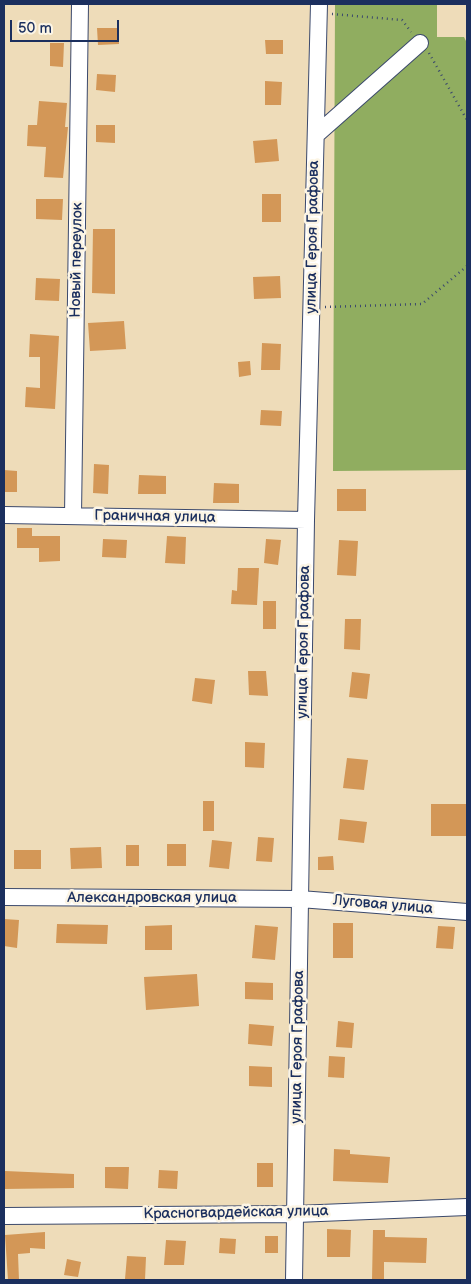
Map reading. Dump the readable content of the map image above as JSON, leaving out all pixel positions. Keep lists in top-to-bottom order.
{
  "streets": {
    "street": [
      "улица Героя Графова",
      "Новый переулок",
      "Граничная улица",
      "Александровская улица",
      "Луговая улица",
      "Красногвардейская улица"
    ]
  },
  "crossings": [
    ["улица Героя Графова", "Граничная улица"],
    ["улица Героя Графова", "Александровская улица"],
    ["улица Героя Графова", "Луговая улица"],
    ["улица Героя Графова", "Красногвардейская улица"],
    ["Новый переулок", "Граничная улица"],
    ["Александровская улица", "Луговая улица"]
  ],
  "scale_bar": "50 m"
}
